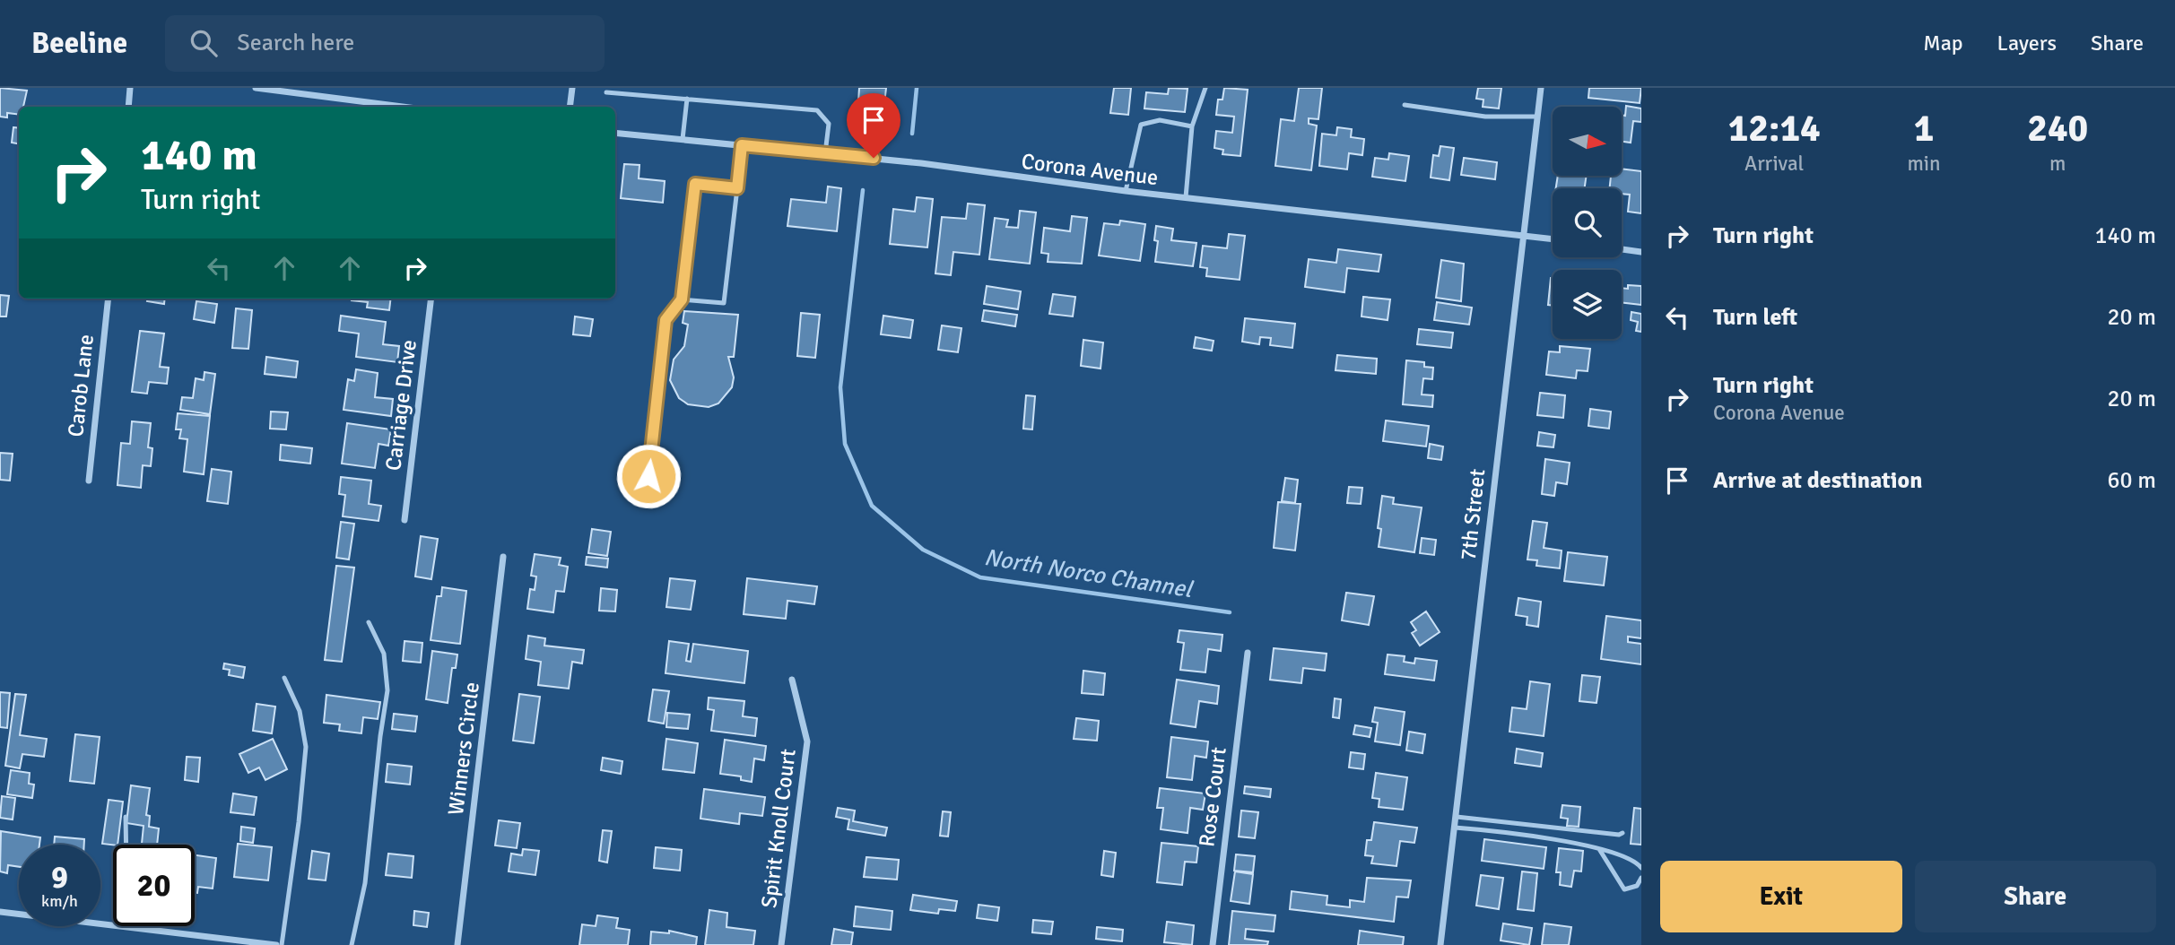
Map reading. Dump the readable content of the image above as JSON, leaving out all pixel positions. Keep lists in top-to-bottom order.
{
  "streets": {
    "street": [
      "Corona Avenue",
      "Carob Lane",
      "Carriage Drive",
      "7th Street",
      "Winners Circle",
      "Rose Court",
      "Spirit Knoll Court"
    ]
  },
  "crossings": [
    ["Corona Avenue", "7th Street"]
  ],
  "water": ["North Norco Channel"],
  "north": "right",
  "page": {
    "header": "Beeline",
    "search": "Search here",
    "nav": ["Map", "Layers", "Share"],
    "eta": [
      "12:14",
      "Arrival",
      "1",
      "min",
      "240",
      "m"
    ],
    "turn": ["140 m", "Turn right"],
    "list": [
      {
        "name": "Turn right",
        "value": "140 m"
      },
      {
        "name": "Turn left",
        "value": "20 m"
      },
      {
        "name": "Turn right",
        "note": "Corona Avenue",
        "value": "20 m"
      },
      {
        "name": "Arrive at destination",
        "value": "60 m"
      }
    ],
    "speed": "9 km/h",
    "limit": "20",
    "buttons": ["Exit", "Share"]
  }
}
